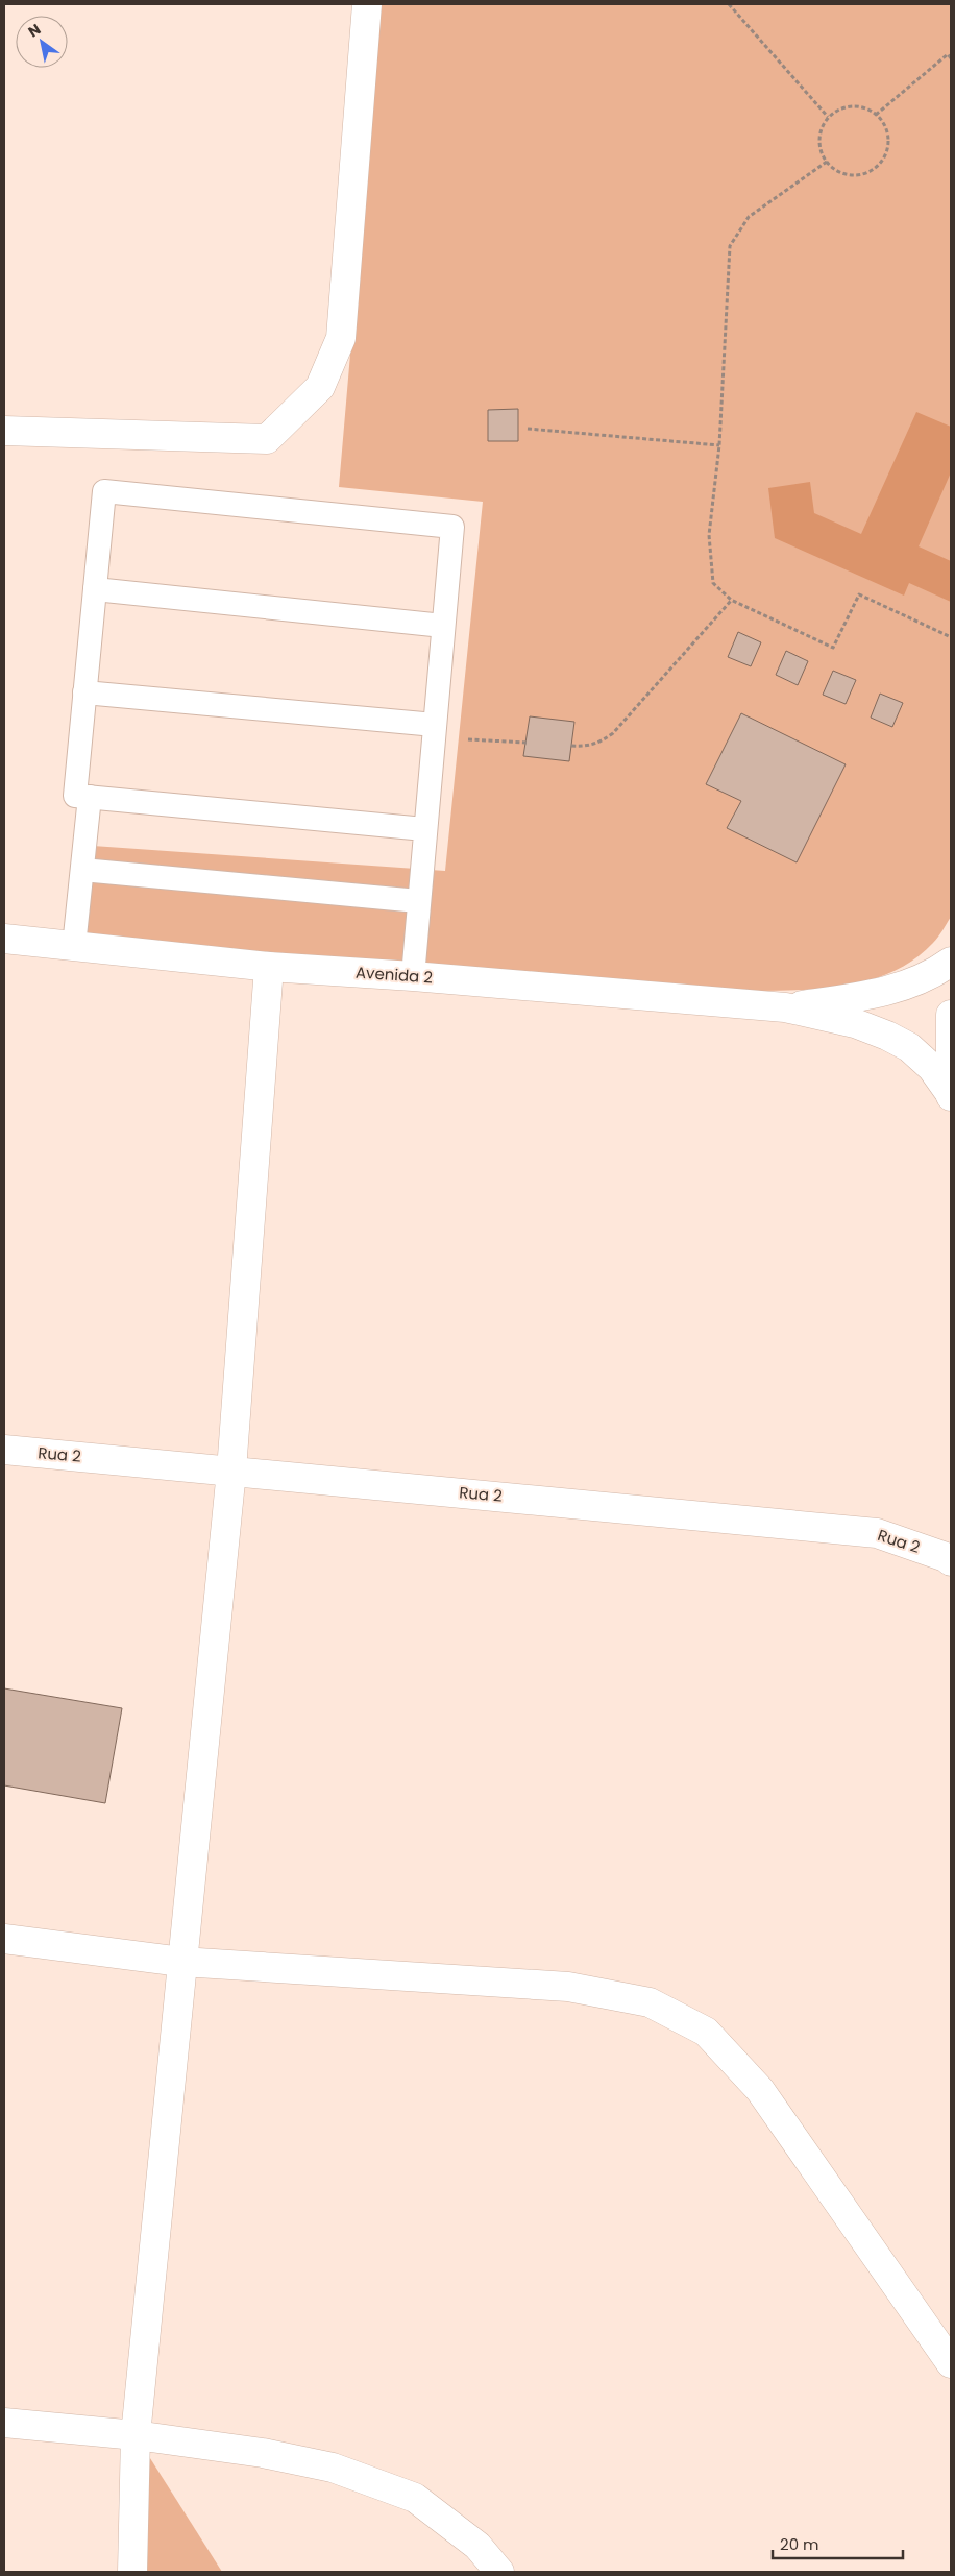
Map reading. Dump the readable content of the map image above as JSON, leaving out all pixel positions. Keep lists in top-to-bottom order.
{
  "streets": {
    "street": ["Avenida 2", "Rua 2"]
  },
  "scale_bar": "20 m",
  "north": "top left"
}
